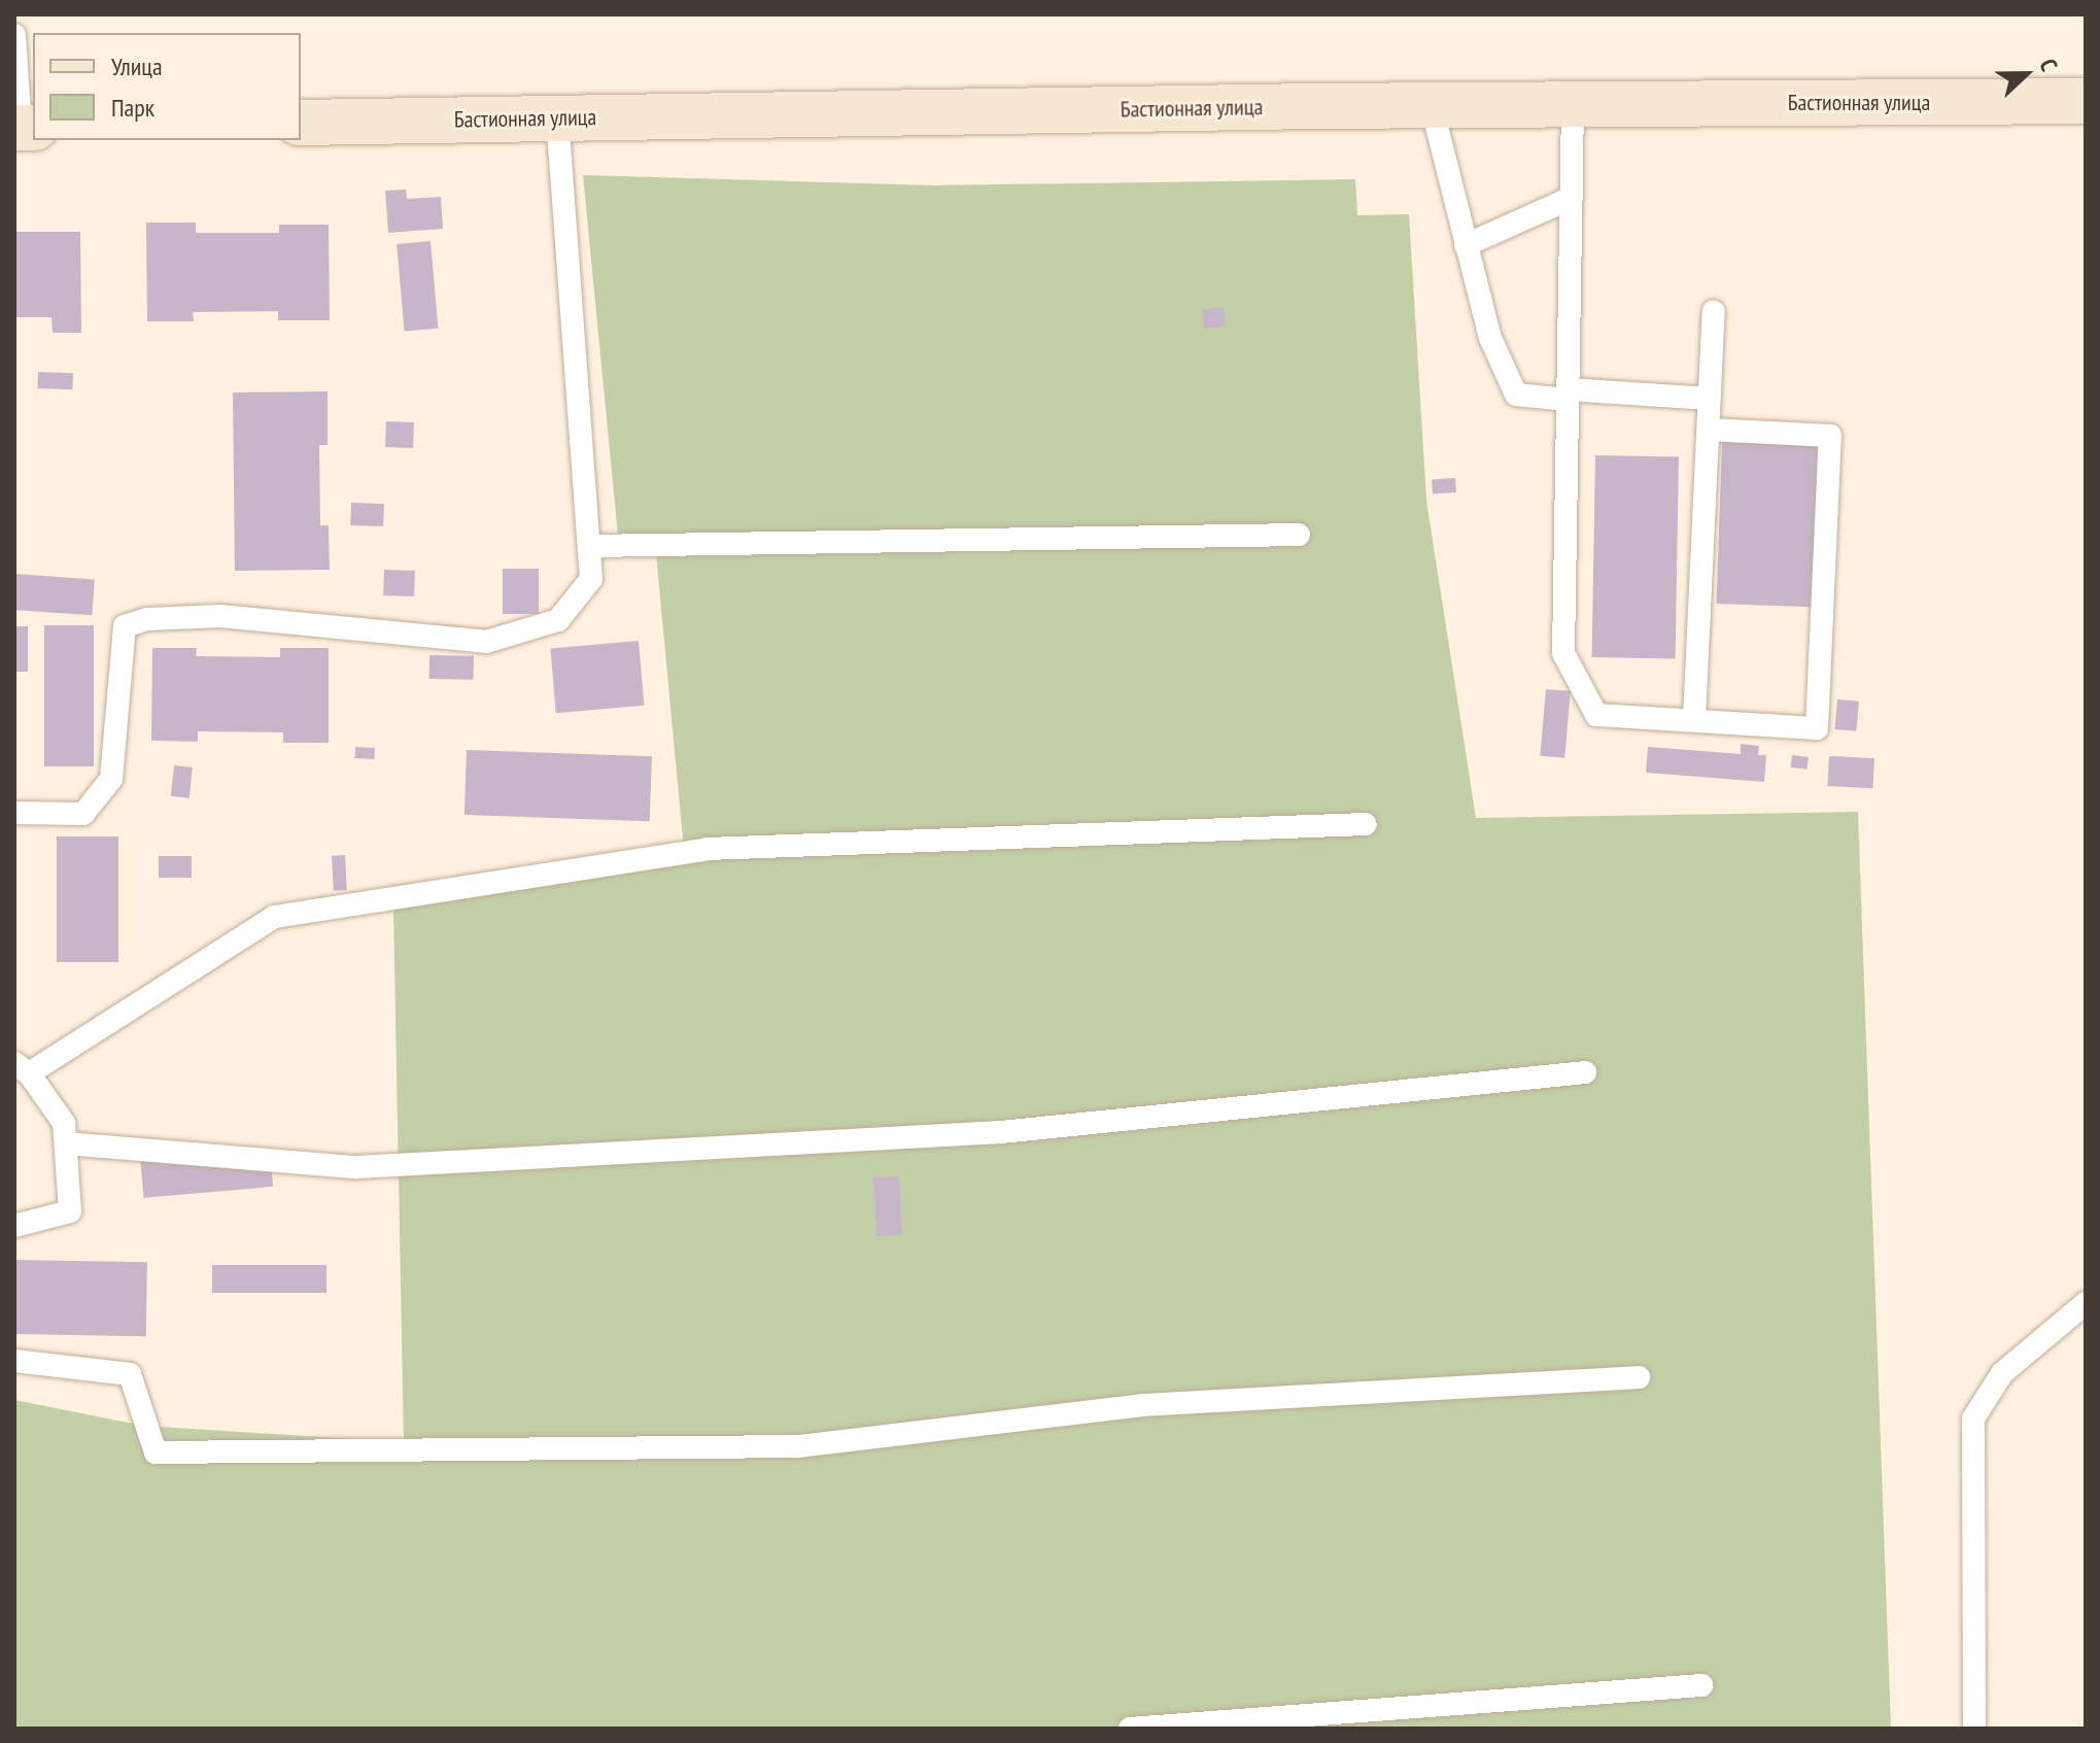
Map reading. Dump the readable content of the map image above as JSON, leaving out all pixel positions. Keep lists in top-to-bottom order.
{
  "streets": {
    "street": ["Бастионная улица"]
  },
  "legend": ["Улица", "Парк"],
  "north": "right"
}
